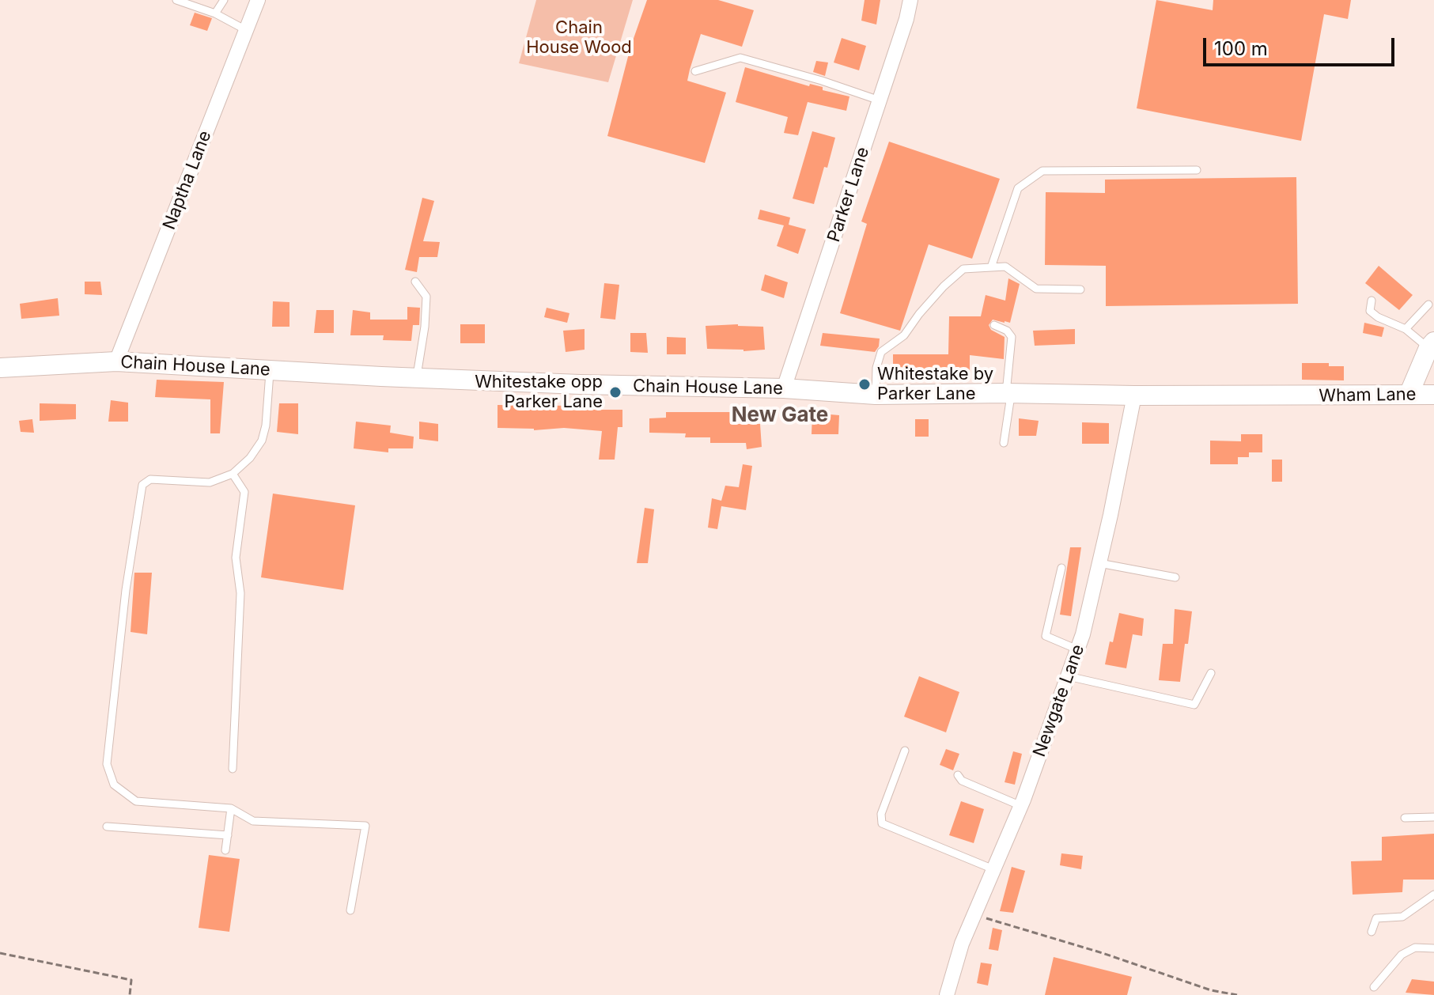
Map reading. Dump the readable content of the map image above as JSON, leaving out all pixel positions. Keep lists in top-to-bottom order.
{
  "streets": {
    "street": [
      "Naptha Lane",
      "Parker Lane",
      "Chain House Lane",
      "Wham Lane",
      "Newgate Lane"
    ]
  },
  "crossings": [
    ["Naptha Lane", "Chain House Lane"],
    ["Parker Lane", "Chain House Lane"],
    ["Chain House Lane", "Wham Lane"],
    ["Chain House Lane", "Newgate Lane"]
  ],
  "districts": ["New Gate"],
  "parks": ["Chain House Wood"],
  "places": ["Whitestake by Parker Lane", "Whitestake opp Parker Lane"],
  "scale_bar": "100 m"
}
